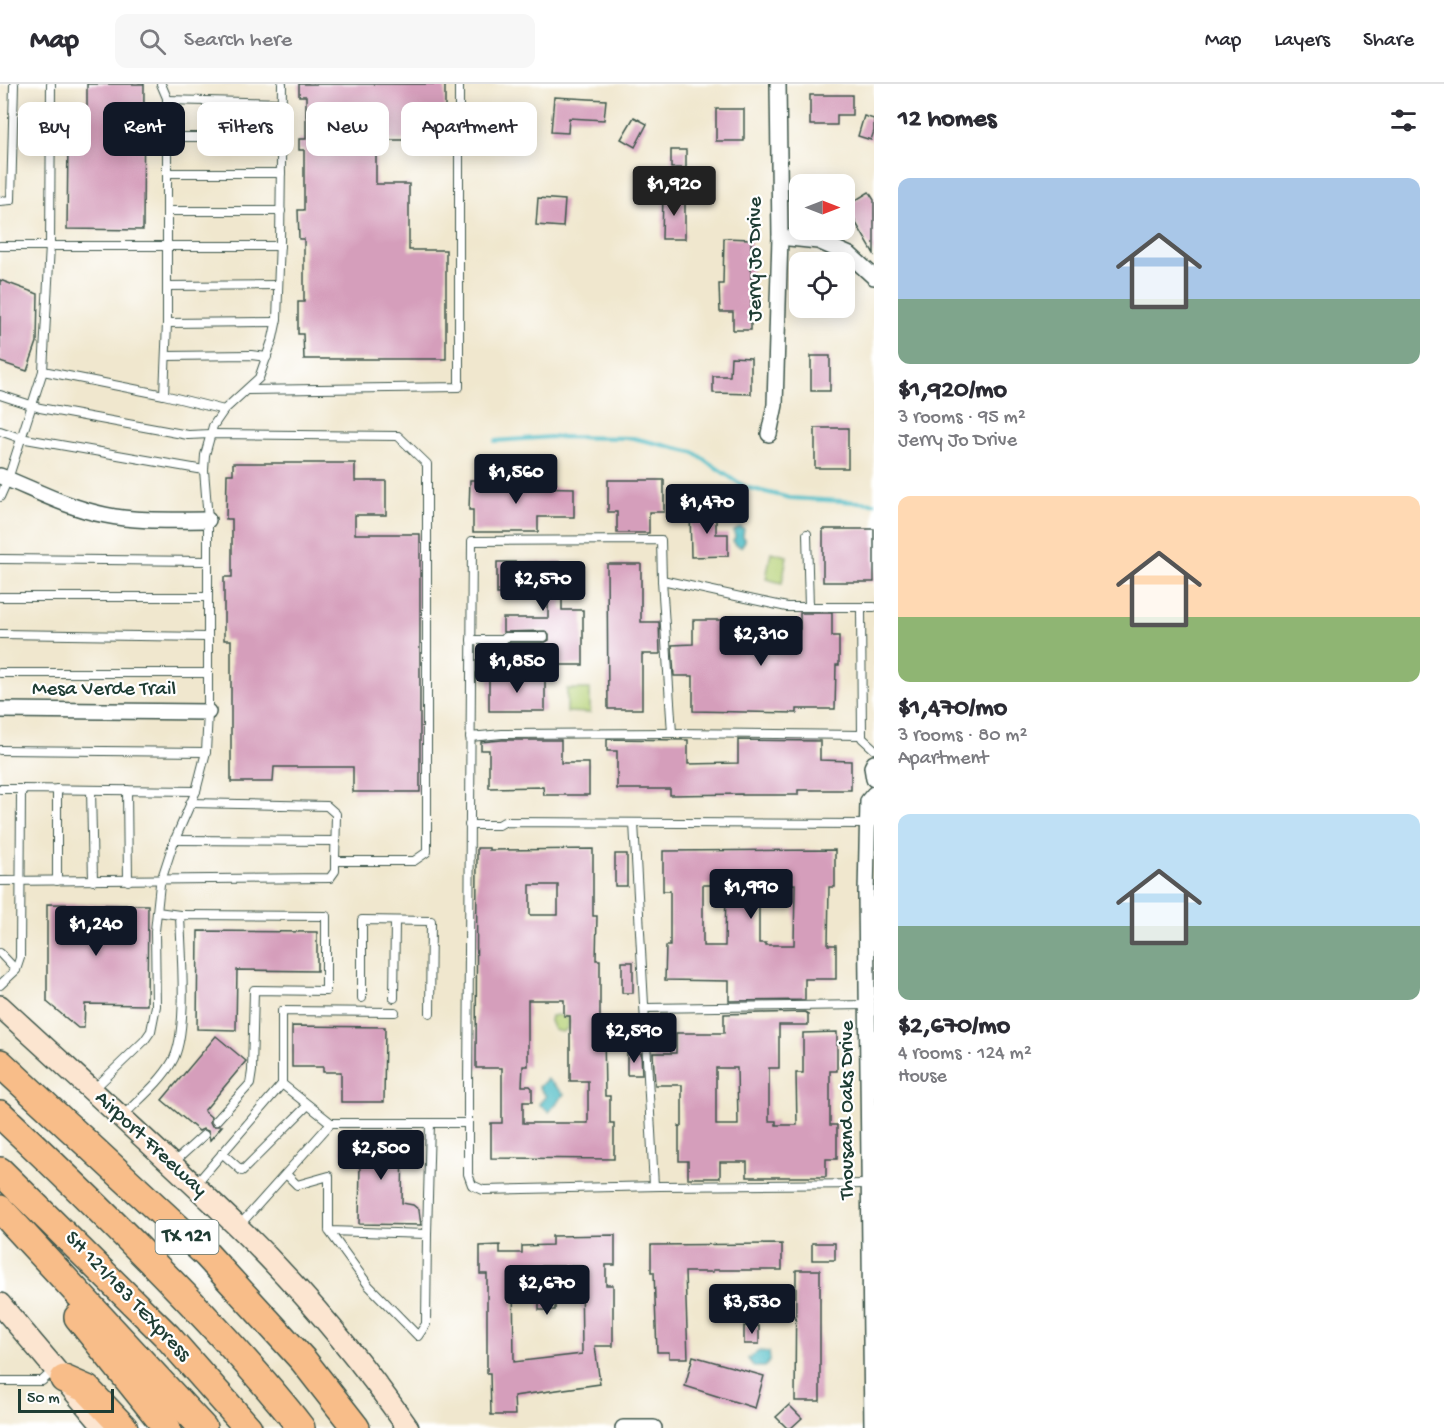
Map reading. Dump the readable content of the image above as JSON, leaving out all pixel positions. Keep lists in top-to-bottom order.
{
  "streets": {
    "highway": ["Airport Freeway", "TX 121", "SH 121/183 TEXpress"],
    "street": ["Jerry Jo Drive", "Mesa Verde Trail", "Thousand Oaks Drive"]
  },
  "scale_bar": "50 m",
  "north": "right",
  "page": {
    "header": "Map",
    "search": "Search here",
    "nav": ["Map", "Layers", "Share"],
    "heading": "12 homes",
    "chip": [
      "Buy",
      "Rent",
      "Filters",
      "New",
      "Apartment"
    ],
    "list": [
      {
        "name": "$1,920/mo",
        "note": "3 rooms · 95 m² · Jerry Jo Drive"
      },
      {
        "name": "$1,470/mo",
        "note": "3 rooms · 80 m² · Apartment"
      },
      {
        "name": "$2,670/mo",
        "note": "4 rooms · 124 m² · House"
      }
    ],
    "price": [
      "$1,920",
      "$1,560",
      "$1,470",
      "$2,570",
      "$2,310",
      "$1,850",
      "$1,990",
      "$1,240",
      "$2,590",
      "$2,500",
      "$2,670",
      "$3,530"
    ],
    "scale": "50 m"
  }
}
